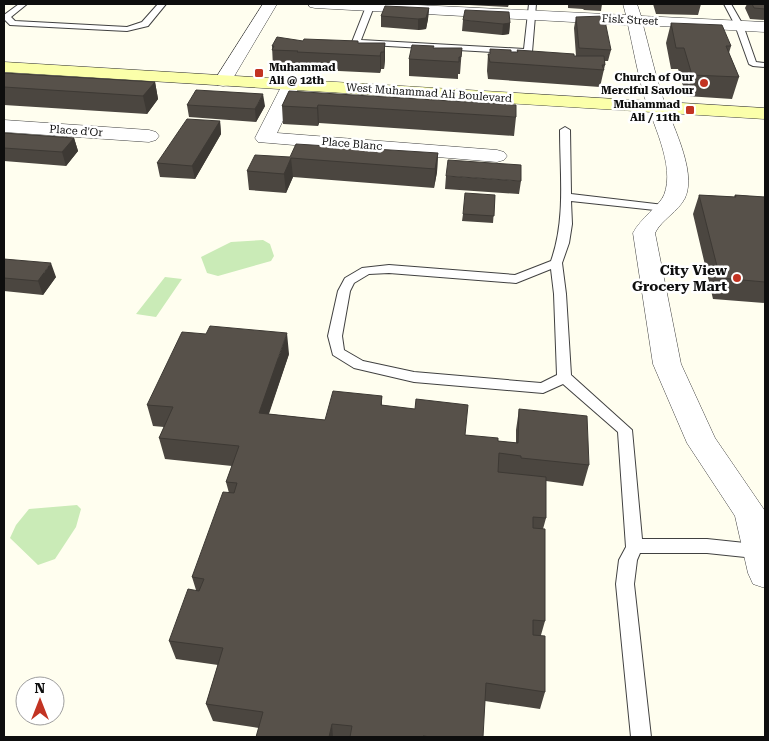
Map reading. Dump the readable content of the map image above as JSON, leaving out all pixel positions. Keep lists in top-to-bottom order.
{
  "streets": {
    "main road": ["West Muhammad Ali Boulevard"],
    "street": ["Fisk Street", "Place d'Or", "Place Blanc"]
  },
  "crossings": [
    ["West Muhammad Ali Boulevard", "Place Blanc"]
  ],
  "places": {
    "transit": ["Muhammad Ali @ 12th", "Muhammad Ali / 11th"],
    "other": ["Church of Our Merciful Saviour", "City View Grocery Mart"]
  },
  "north": "top"
}
